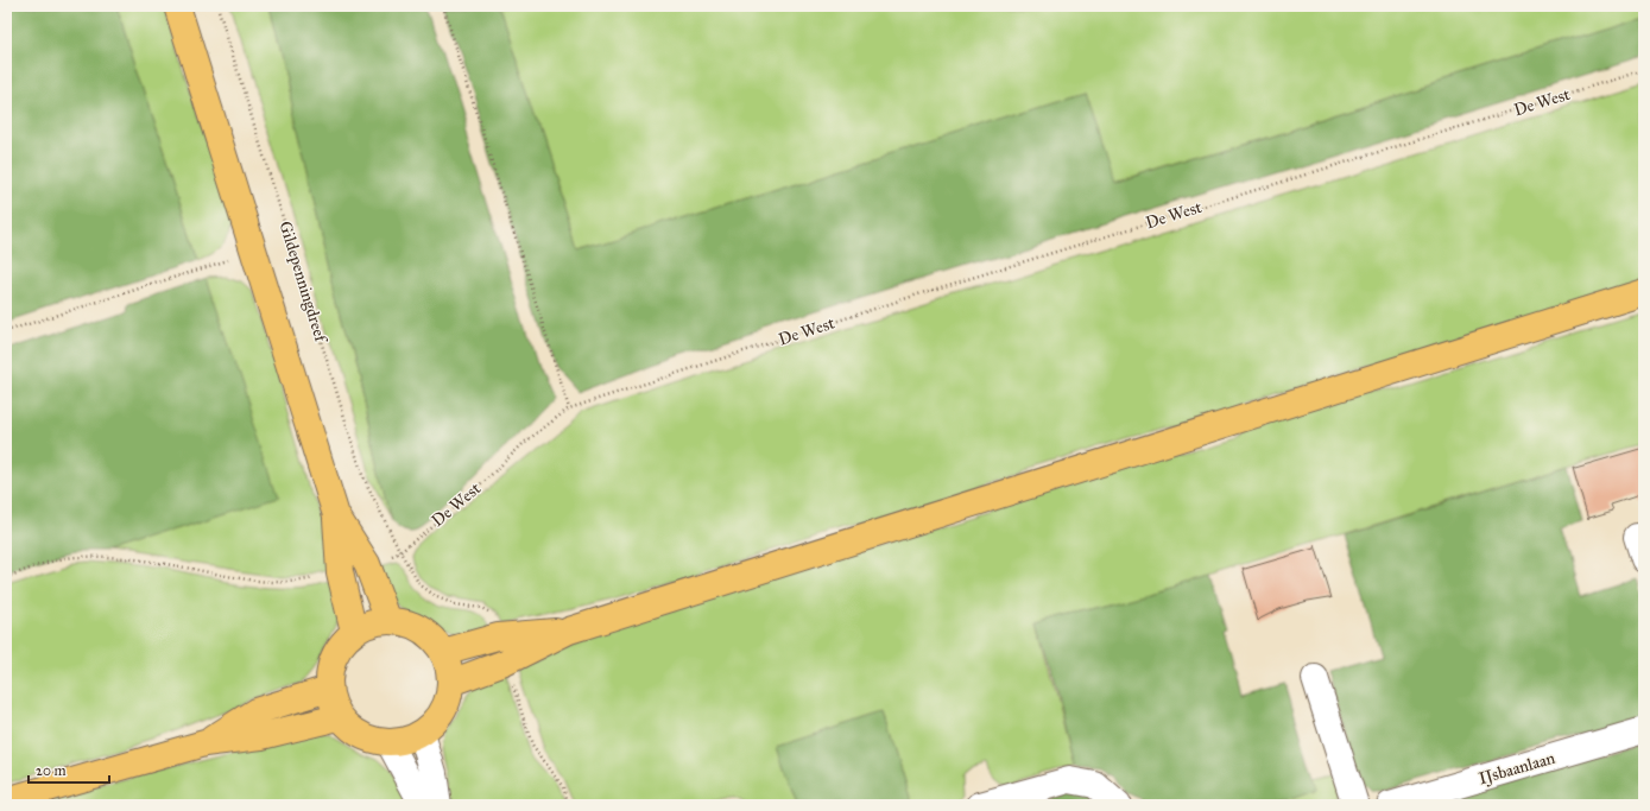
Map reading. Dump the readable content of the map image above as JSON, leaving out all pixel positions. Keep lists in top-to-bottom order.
{
  "streets": {
    "street": ["IJsbaanlaan"],
    "path": ["De West", "Gildepenningdreef"]
  },
  "crossings": [
    ["De West", "Gildepenningdreef"]
  ],
  "scale_bar": "20 m"
}
